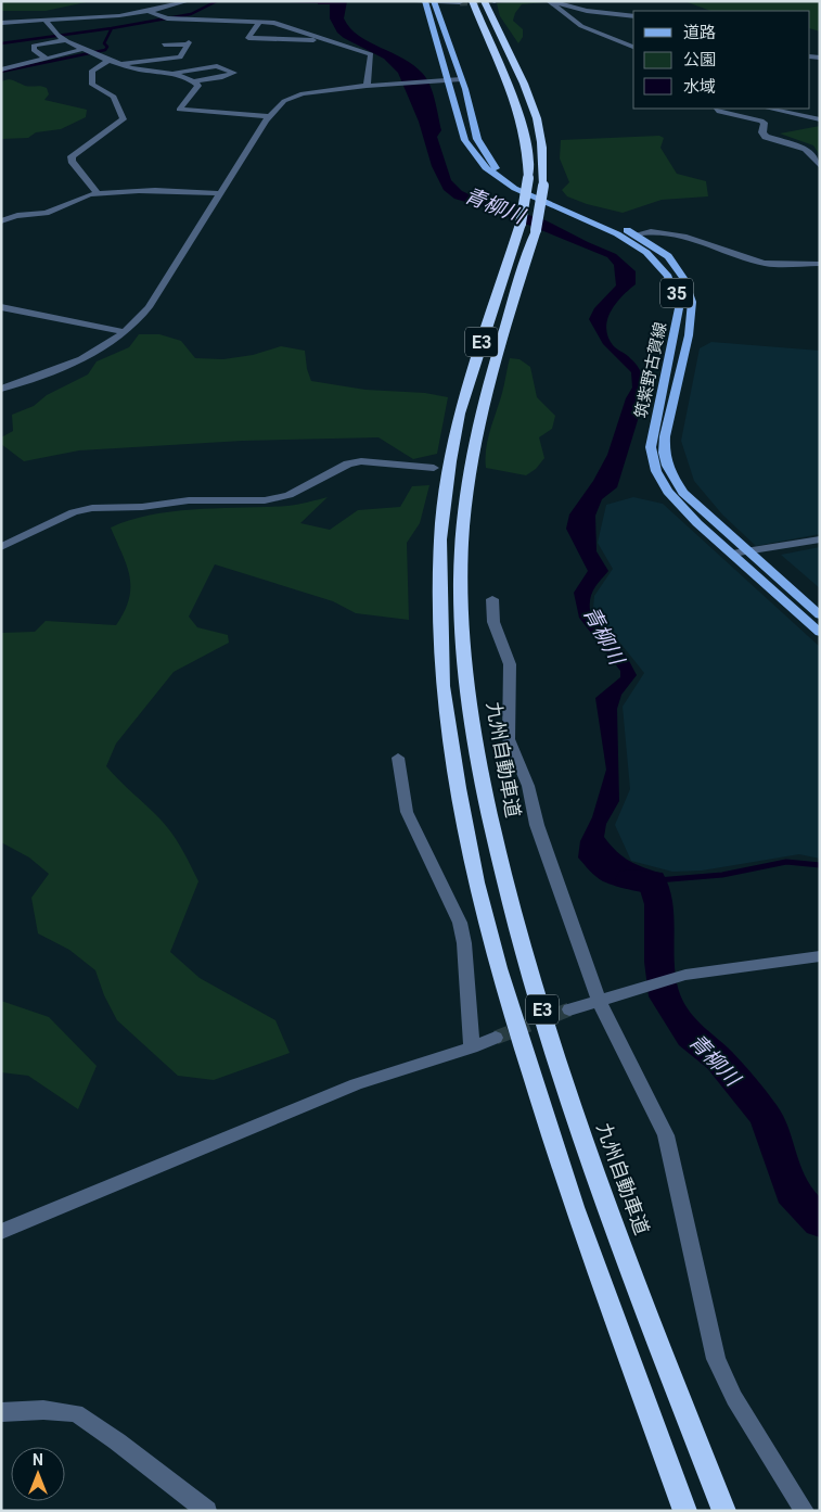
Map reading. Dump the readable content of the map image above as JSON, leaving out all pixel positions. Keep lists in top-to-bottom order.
{
  "streets": {
    "highway": ["E3", "九州自動車道"],
    "main road": ["35", "筑紫野古賀線"]
  },
  "water": ["青柳川"],
  "legend": ["道路", "公園", "水域"],
  "north": "top"
}
